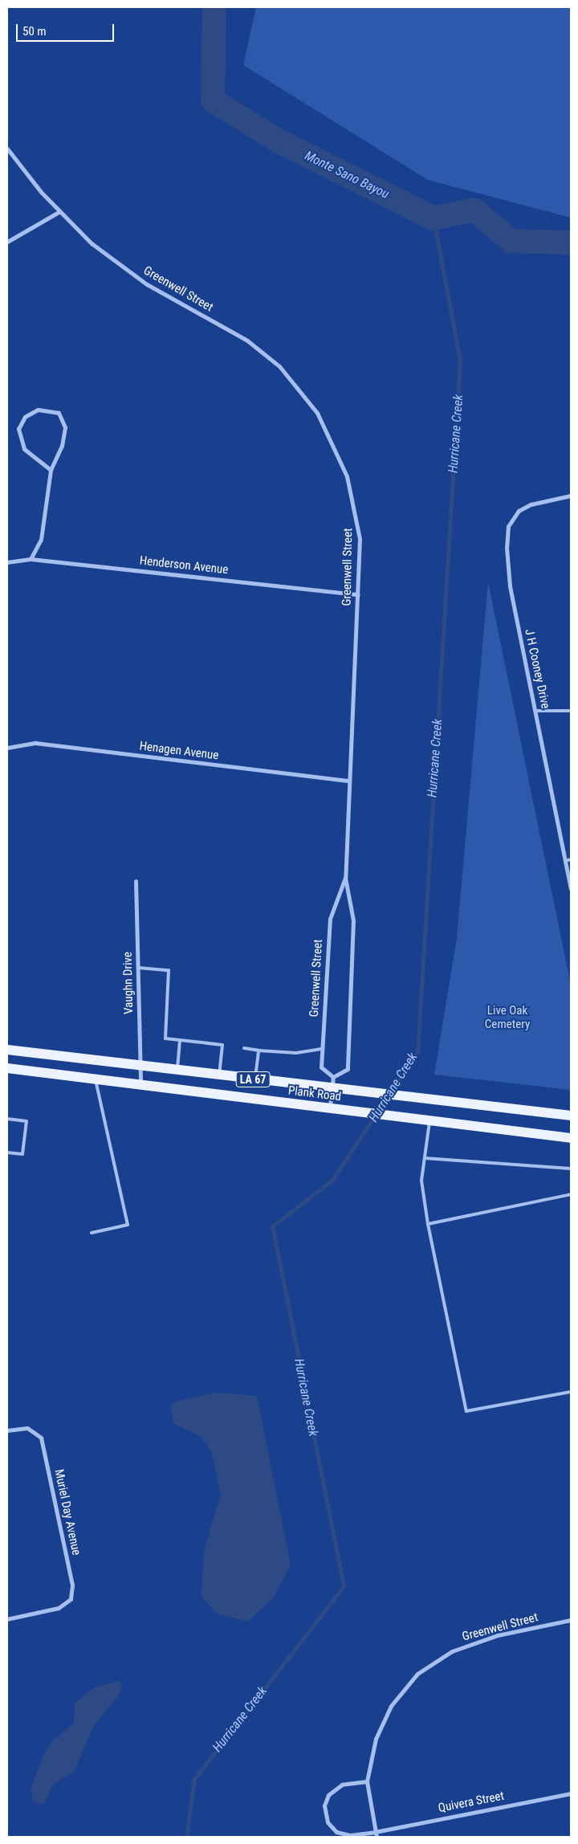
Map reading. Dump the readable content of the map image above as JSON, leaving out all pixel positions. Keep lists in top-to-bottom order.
{
  "streets": {
    "main road": ["LA 67", "Plank Road"],
    "street": [
      "Greenwell Street",
      "Henderson Avenue",
      "J H Cooney Drive",
      "Henagen Avenue",
      "Vaughn Drive",
      "Muriel Day Avenue",
      "Quivera Street"
    ]
  },
  "crossings": [
    ["Greenwell Street", "Henderson Avenue"],
    ["Greenwell Street", "Henagen Avenue"],
    ["Greenwell Street", "Quivera Street"],
    ["Vaughn Drive", "Plank Road"]
  ],
  "water": ["Monte Sano Bayou", "Hurricane Creek"],
  "parks": ["Live Oak Cemetery"],
  "scale_bar": "50 m"
}
